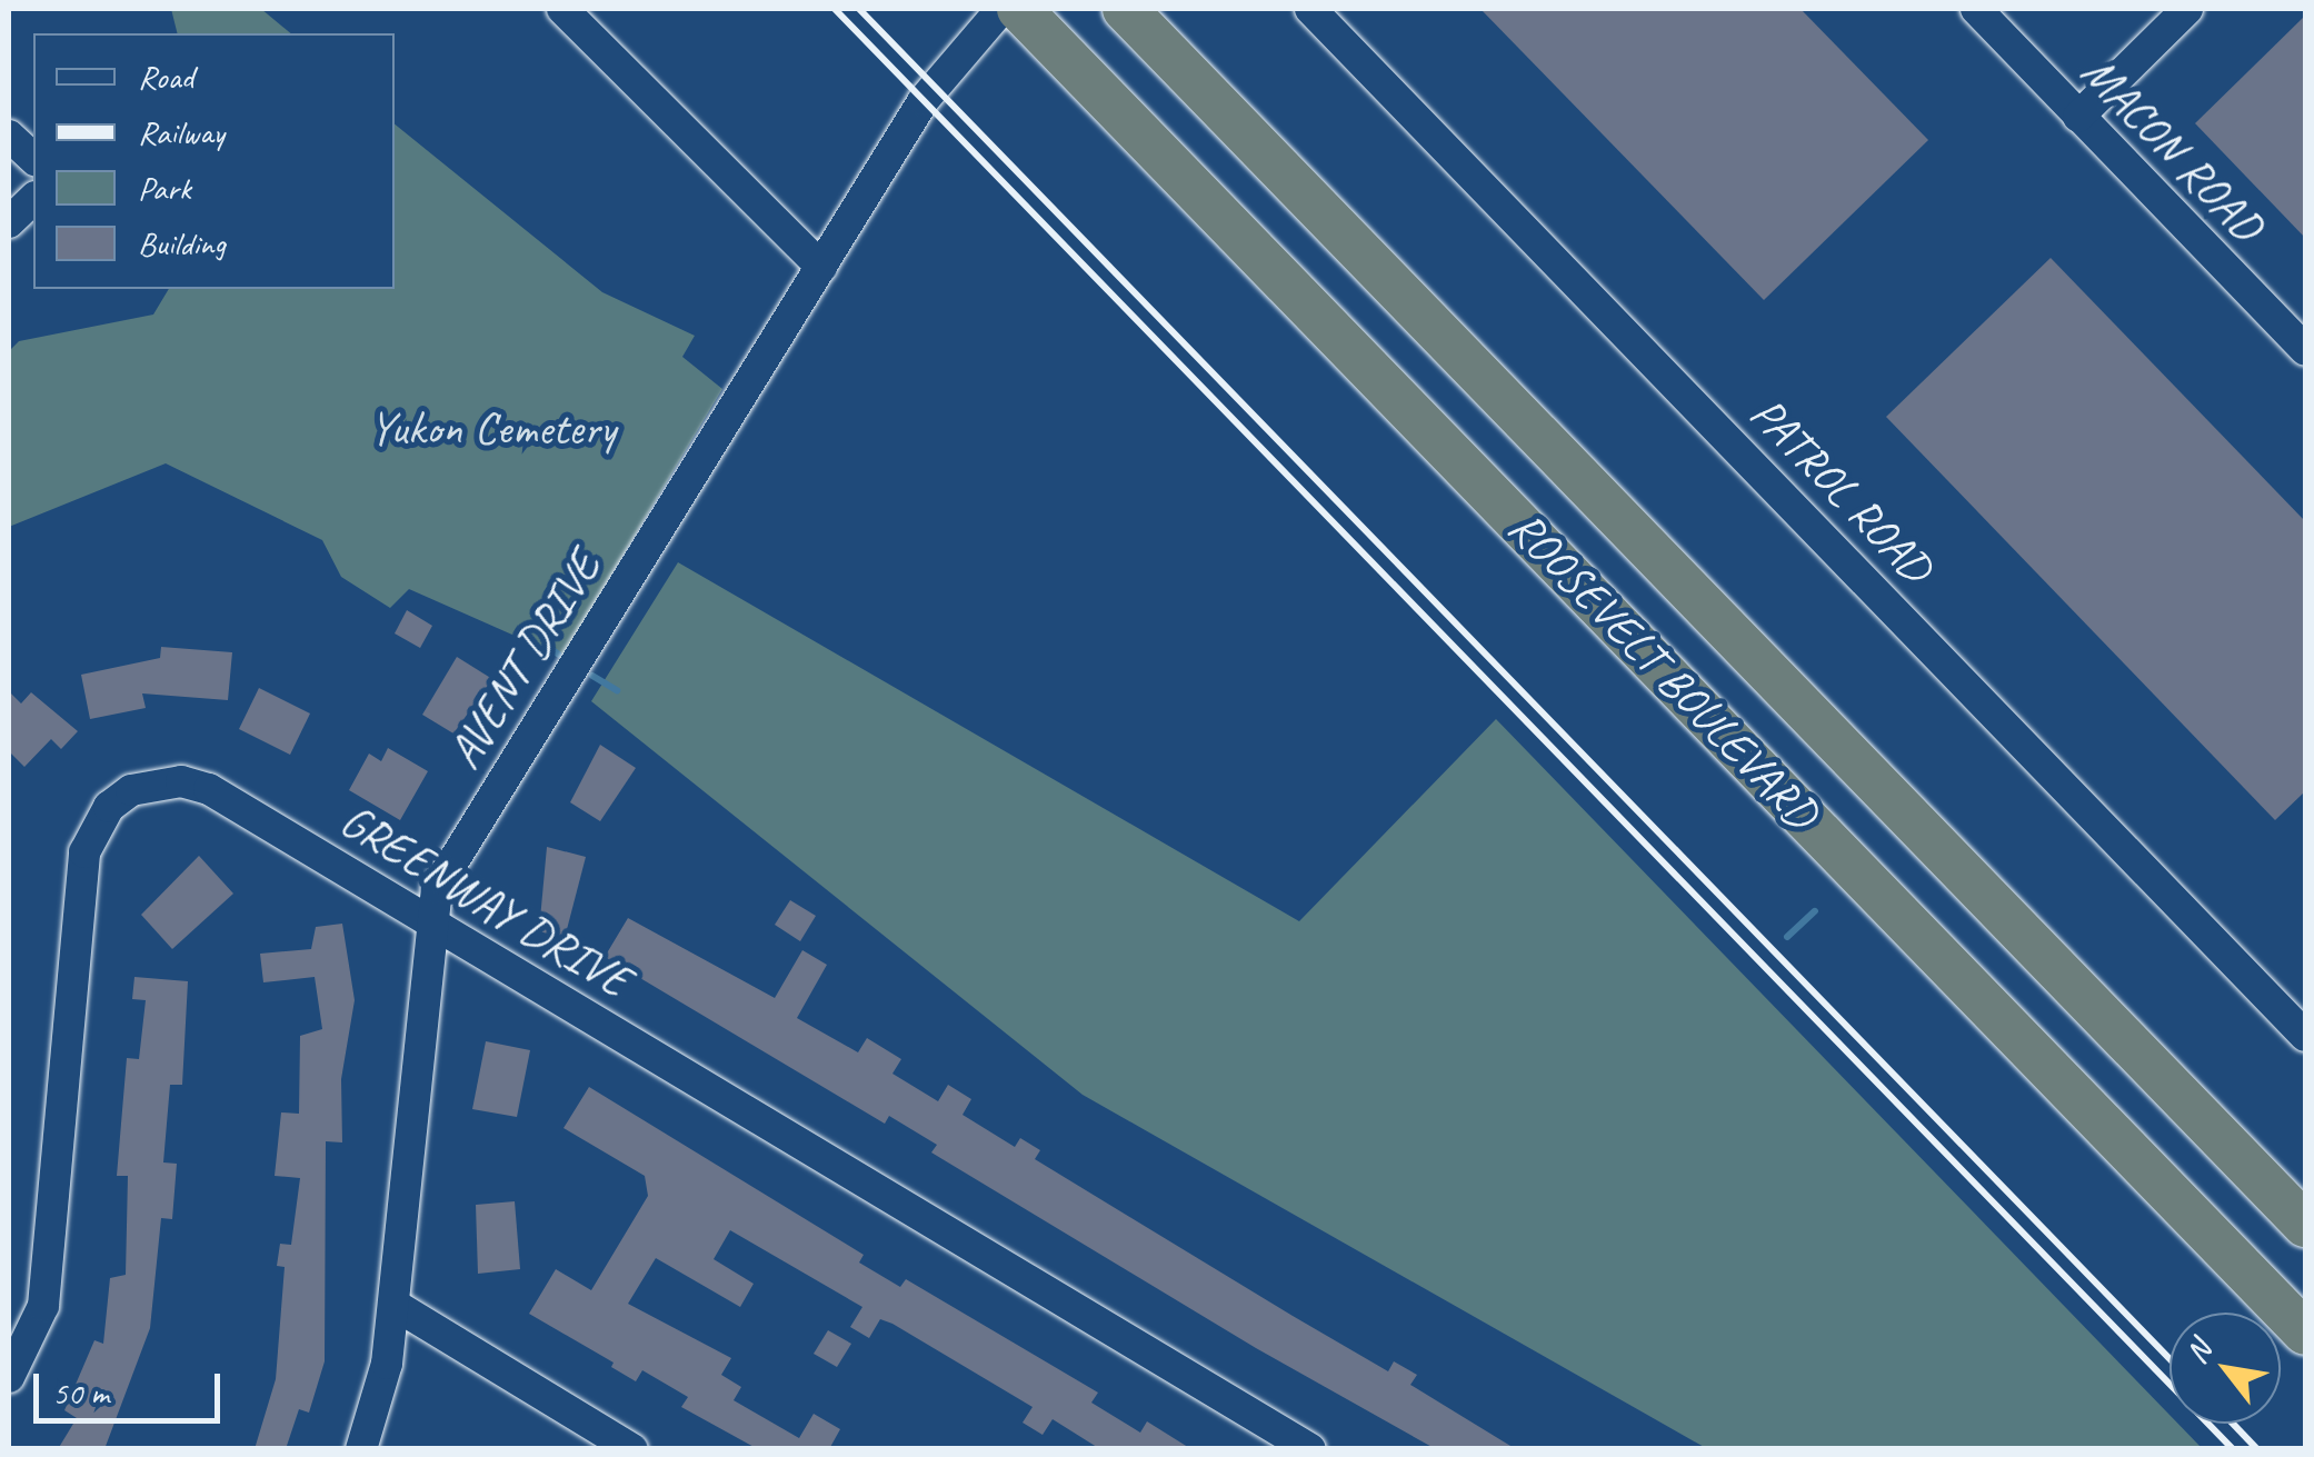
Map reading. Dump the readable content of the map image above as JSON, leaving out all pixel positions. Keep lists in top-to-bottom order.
{
  "streets": {
    "highway": ["ROOSEVELT BOULEVARD"],
    "street": [
      "MACON ROAD",
      "PATROL ROAD",
      "AVENT DRIVE",
      "GREENWAY DRIVE"
    ]
  },
  "crossings": [
    ["AVENT DRIVE", "GREENWAY DRIVE"]
  ],
  "parks": ["Yukon Cemetery"],
  "legend": [
    "Road",
    "Railway",
    "Park",
    "Building"
  ],
  "scale_bar": "50 m",
  "north": "top left"
}
